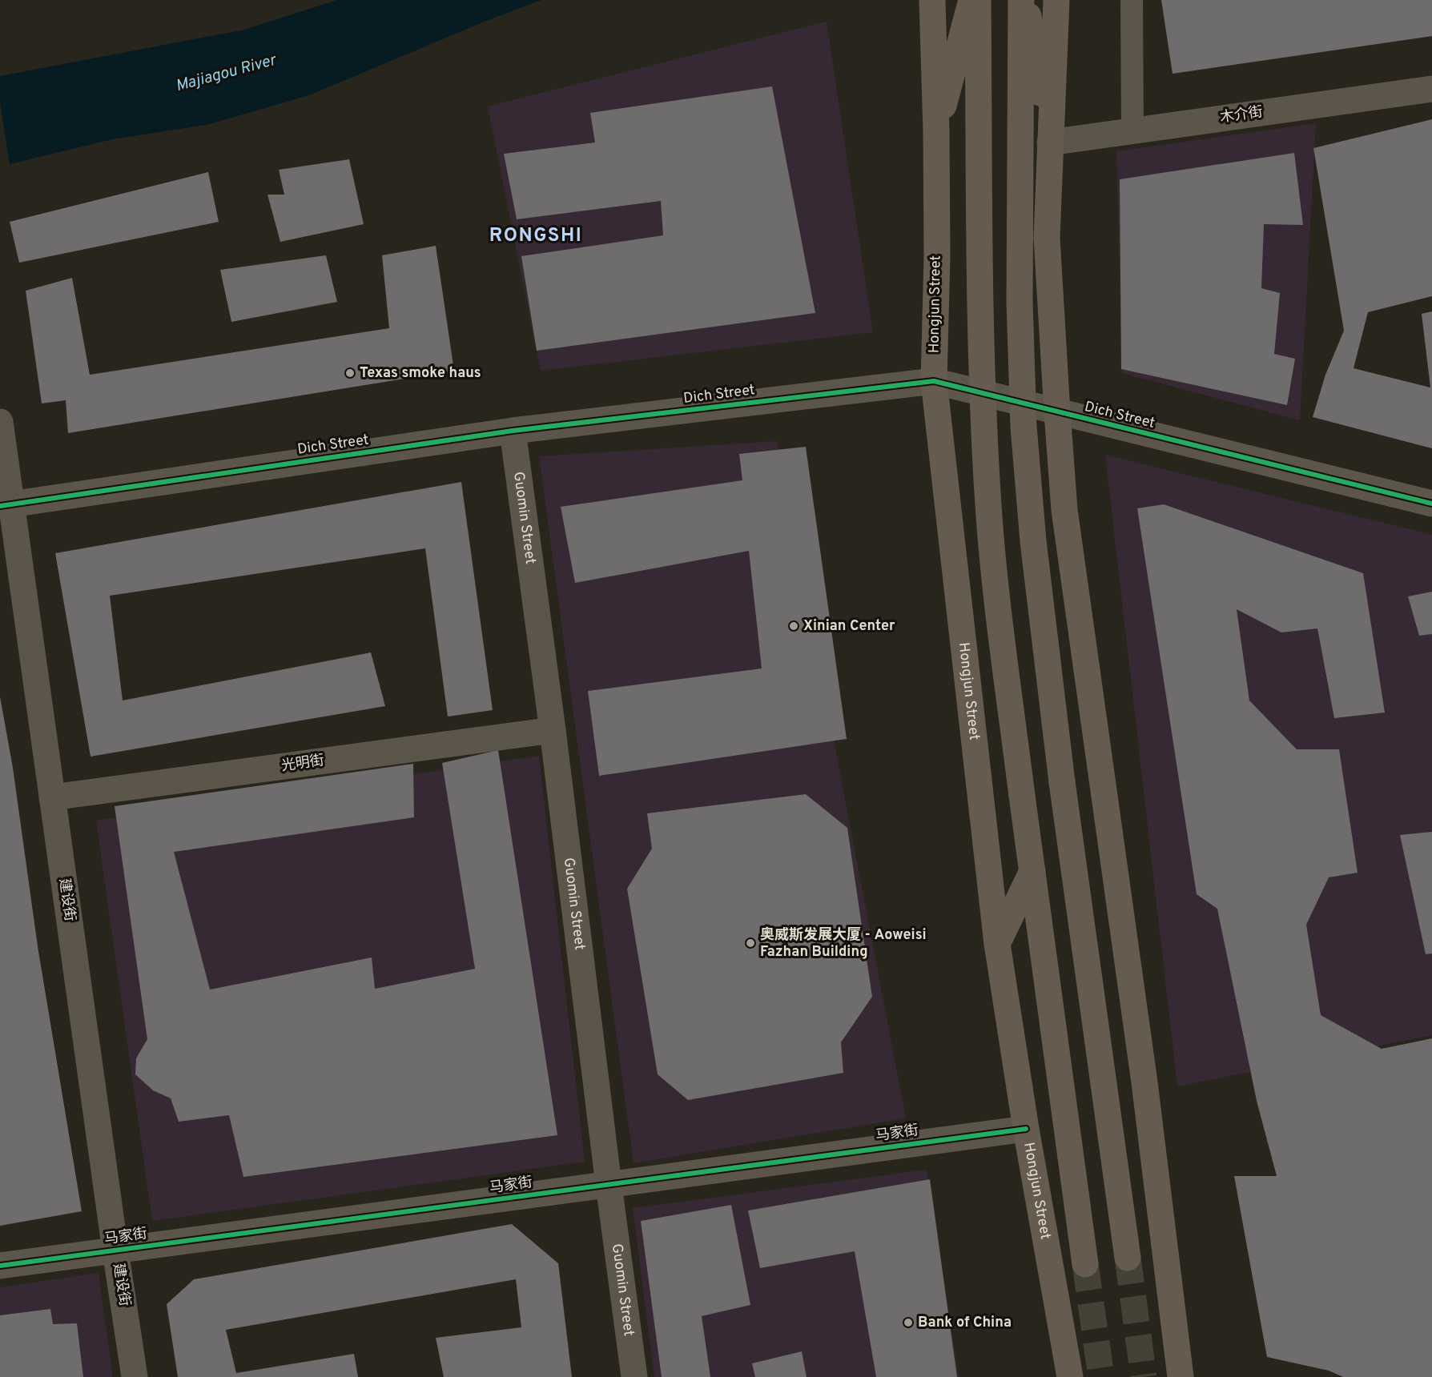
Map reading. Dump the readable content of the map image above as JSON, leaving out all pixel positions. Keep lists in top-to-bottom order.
{
  "streets": {
    "main road": ["Hongjun Street"],
    "street": [
      "木介街",
      "Dich Street",
      "Guomin Street",
      "光明街",
      "建设街",
      "马家街"
    ]
  },
  "crossings": [
    ["Hongjun Street", "Dich Street"],
    ["Hongjun Street", "马家街"],
    ["Dich Street", "Guomin Street"],
    ["Dich Street", "建设街"],
    ["Guomin Street", "光明街"],
    ["Guomin Street", "马家街"],
    ["光明街", "建设街"],
    ["建设街", "马家街"]
  ],
  "districts": ["RONGSHI"],
  "water": ["Majiagou River"],
  "places": [
    "Texas smoke haus",
    "Xinian Center",
    "奥威斯发展大厦 - Aoweisi Fazhan Building",
    "Bank of China"
  ]
}
